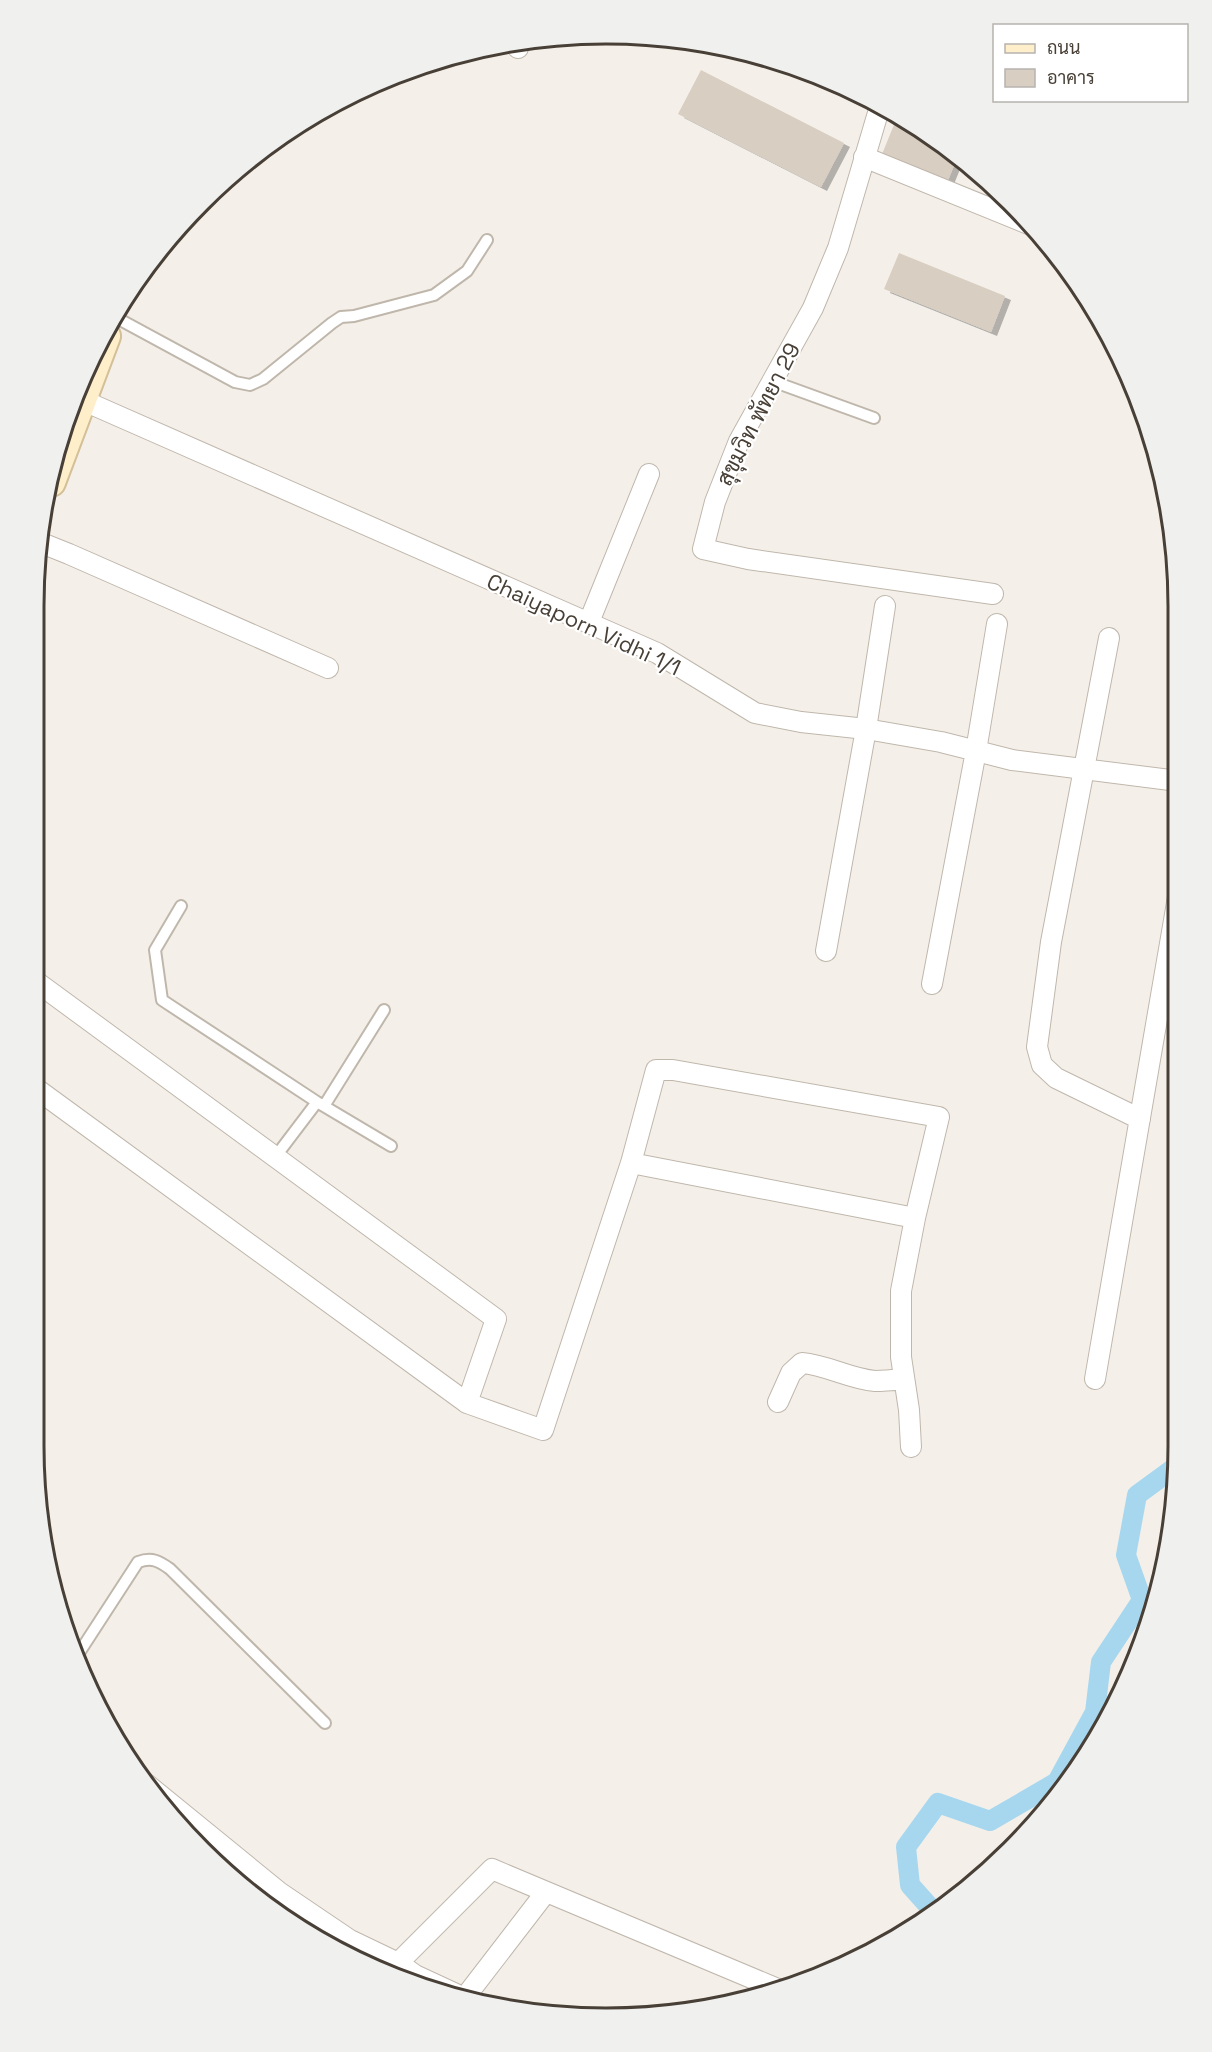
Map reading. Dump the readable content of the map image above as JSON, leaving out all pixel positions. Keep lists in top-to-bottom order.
{
  "streets": {
    "street": ["สุขุมวิท พัทยา 29", "Chaiyaporn Vidhi 1/1"]
  },
  "legend": ["ถนน", "อาคาร"]
}
